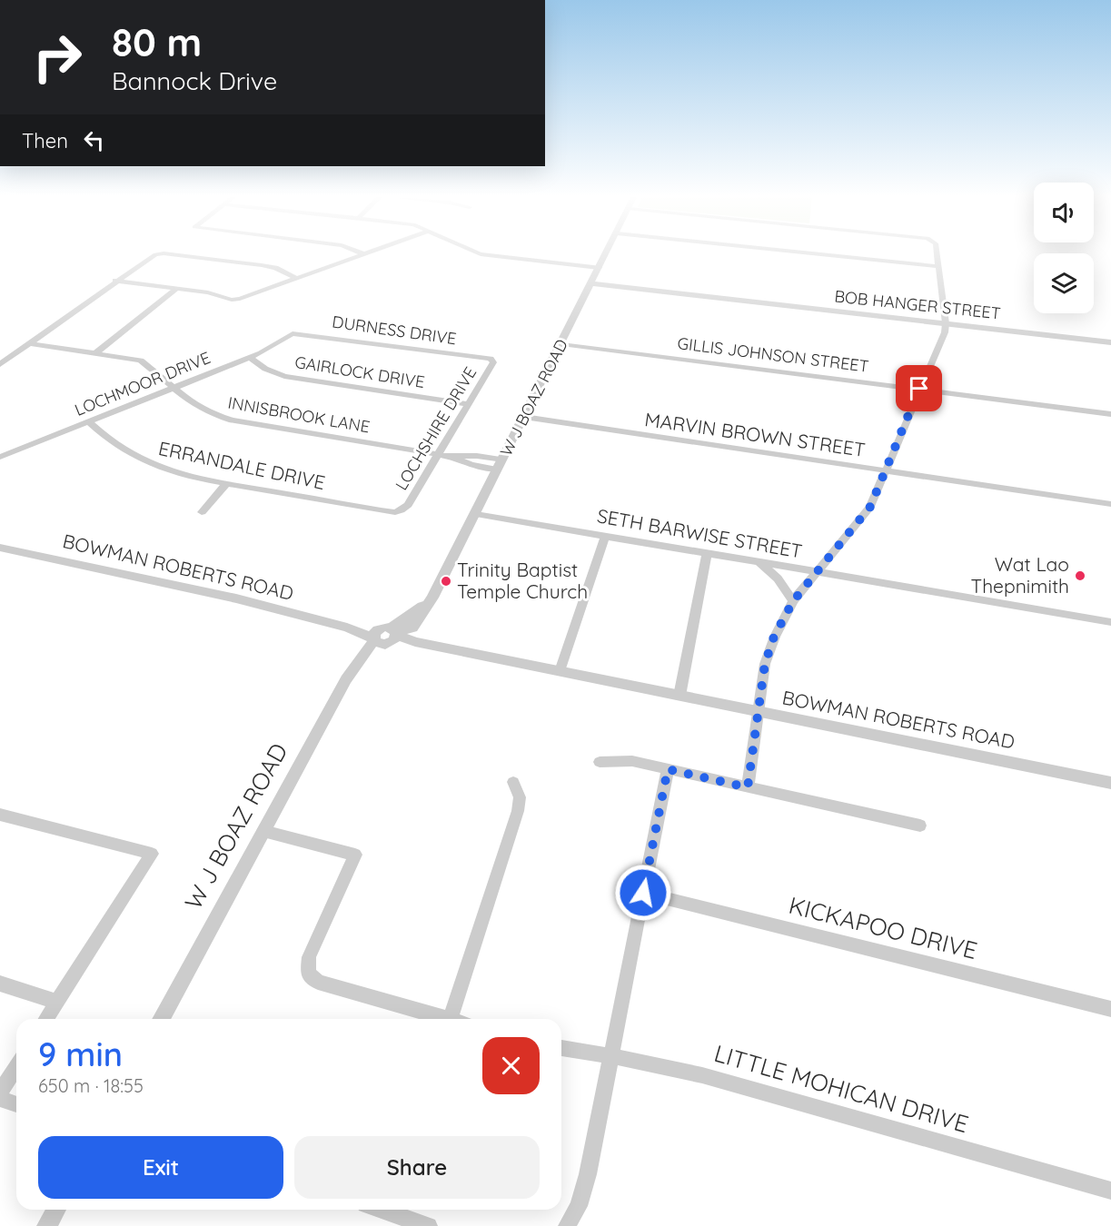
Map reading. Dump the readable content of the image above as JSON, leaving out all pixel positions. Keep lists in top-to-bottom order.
{
  "streets": {
    "street": [
      "BOB HANGER STREET",
      "DURNESS DRIVE",
      "GILLIS JOHNSON STREET",
      "GAIRLOCK DRIVE",
      "LOCHMOOR DRIVE",
      "W J BOAZ ROAD",
      "INNISBROOK LANE",
      "LOCHSHIRE DRIVE",
      "MARVIN BROWN STREET",
      "ERRANDALE DRIVE",
      "SETH BARWISE STREET",
      "BOWMAN ROBERTS ROAD",
      "KICKAPOO DRIVE",
      "LITTLE MOHICAN DRIVE"
    ]
  },
  "crossings": [
    ["BOB HANGER STREET", "W J BOAZ ROAD"],
    ["DURNESS DRIVE", "LOCHMOOR DRIVE"],
    ["DURNESS DRIVE", "LOCHSHIRE DRIVE"],
    ["GILLIS JOHNSON STREET", "W J BOAZ ROAD"],
    ["GAIRLOCK DRIVE", "LOCHMOOR DRIVE"],
    ["GAIRLOCK DRIVE", "LOCHSHIRE DRIVE"],
    ["LOCHMOOR DRIVE", "INNISBROOK LANE"],
    ["LOCHMOOR DRIVE", "ERRANDALE DRIVE"],
    ["W J BOAZ ROAD", "INNISBROOK LANE"],
    ["W J BOAZ ROAD", "MARVIN BROWN STREET"],
    ["W J BOAZ ROAD", "SETH BARWISE STREET"],
    ["W J BOAZ ROAD", "BOWMAN ROBERTS ROAD"],
    ["INNISBROOK LANE", "LOCHSHIRE DRIVE"],
    ["LOCHSHIRE DRIVE", "ERRANDALE DRIVE"]
  ],
  "places": ["Wat Lao Thepnimith", "Trinity Baptist Temple Church"],
  "page": {
    "turn": ["80 m", "Bannock Drive"],
    "then": "Then",
    "heading": ["9 min", "650 m · 18:55"],
    "buttons": ["Exit", "Share"]
  }
}
